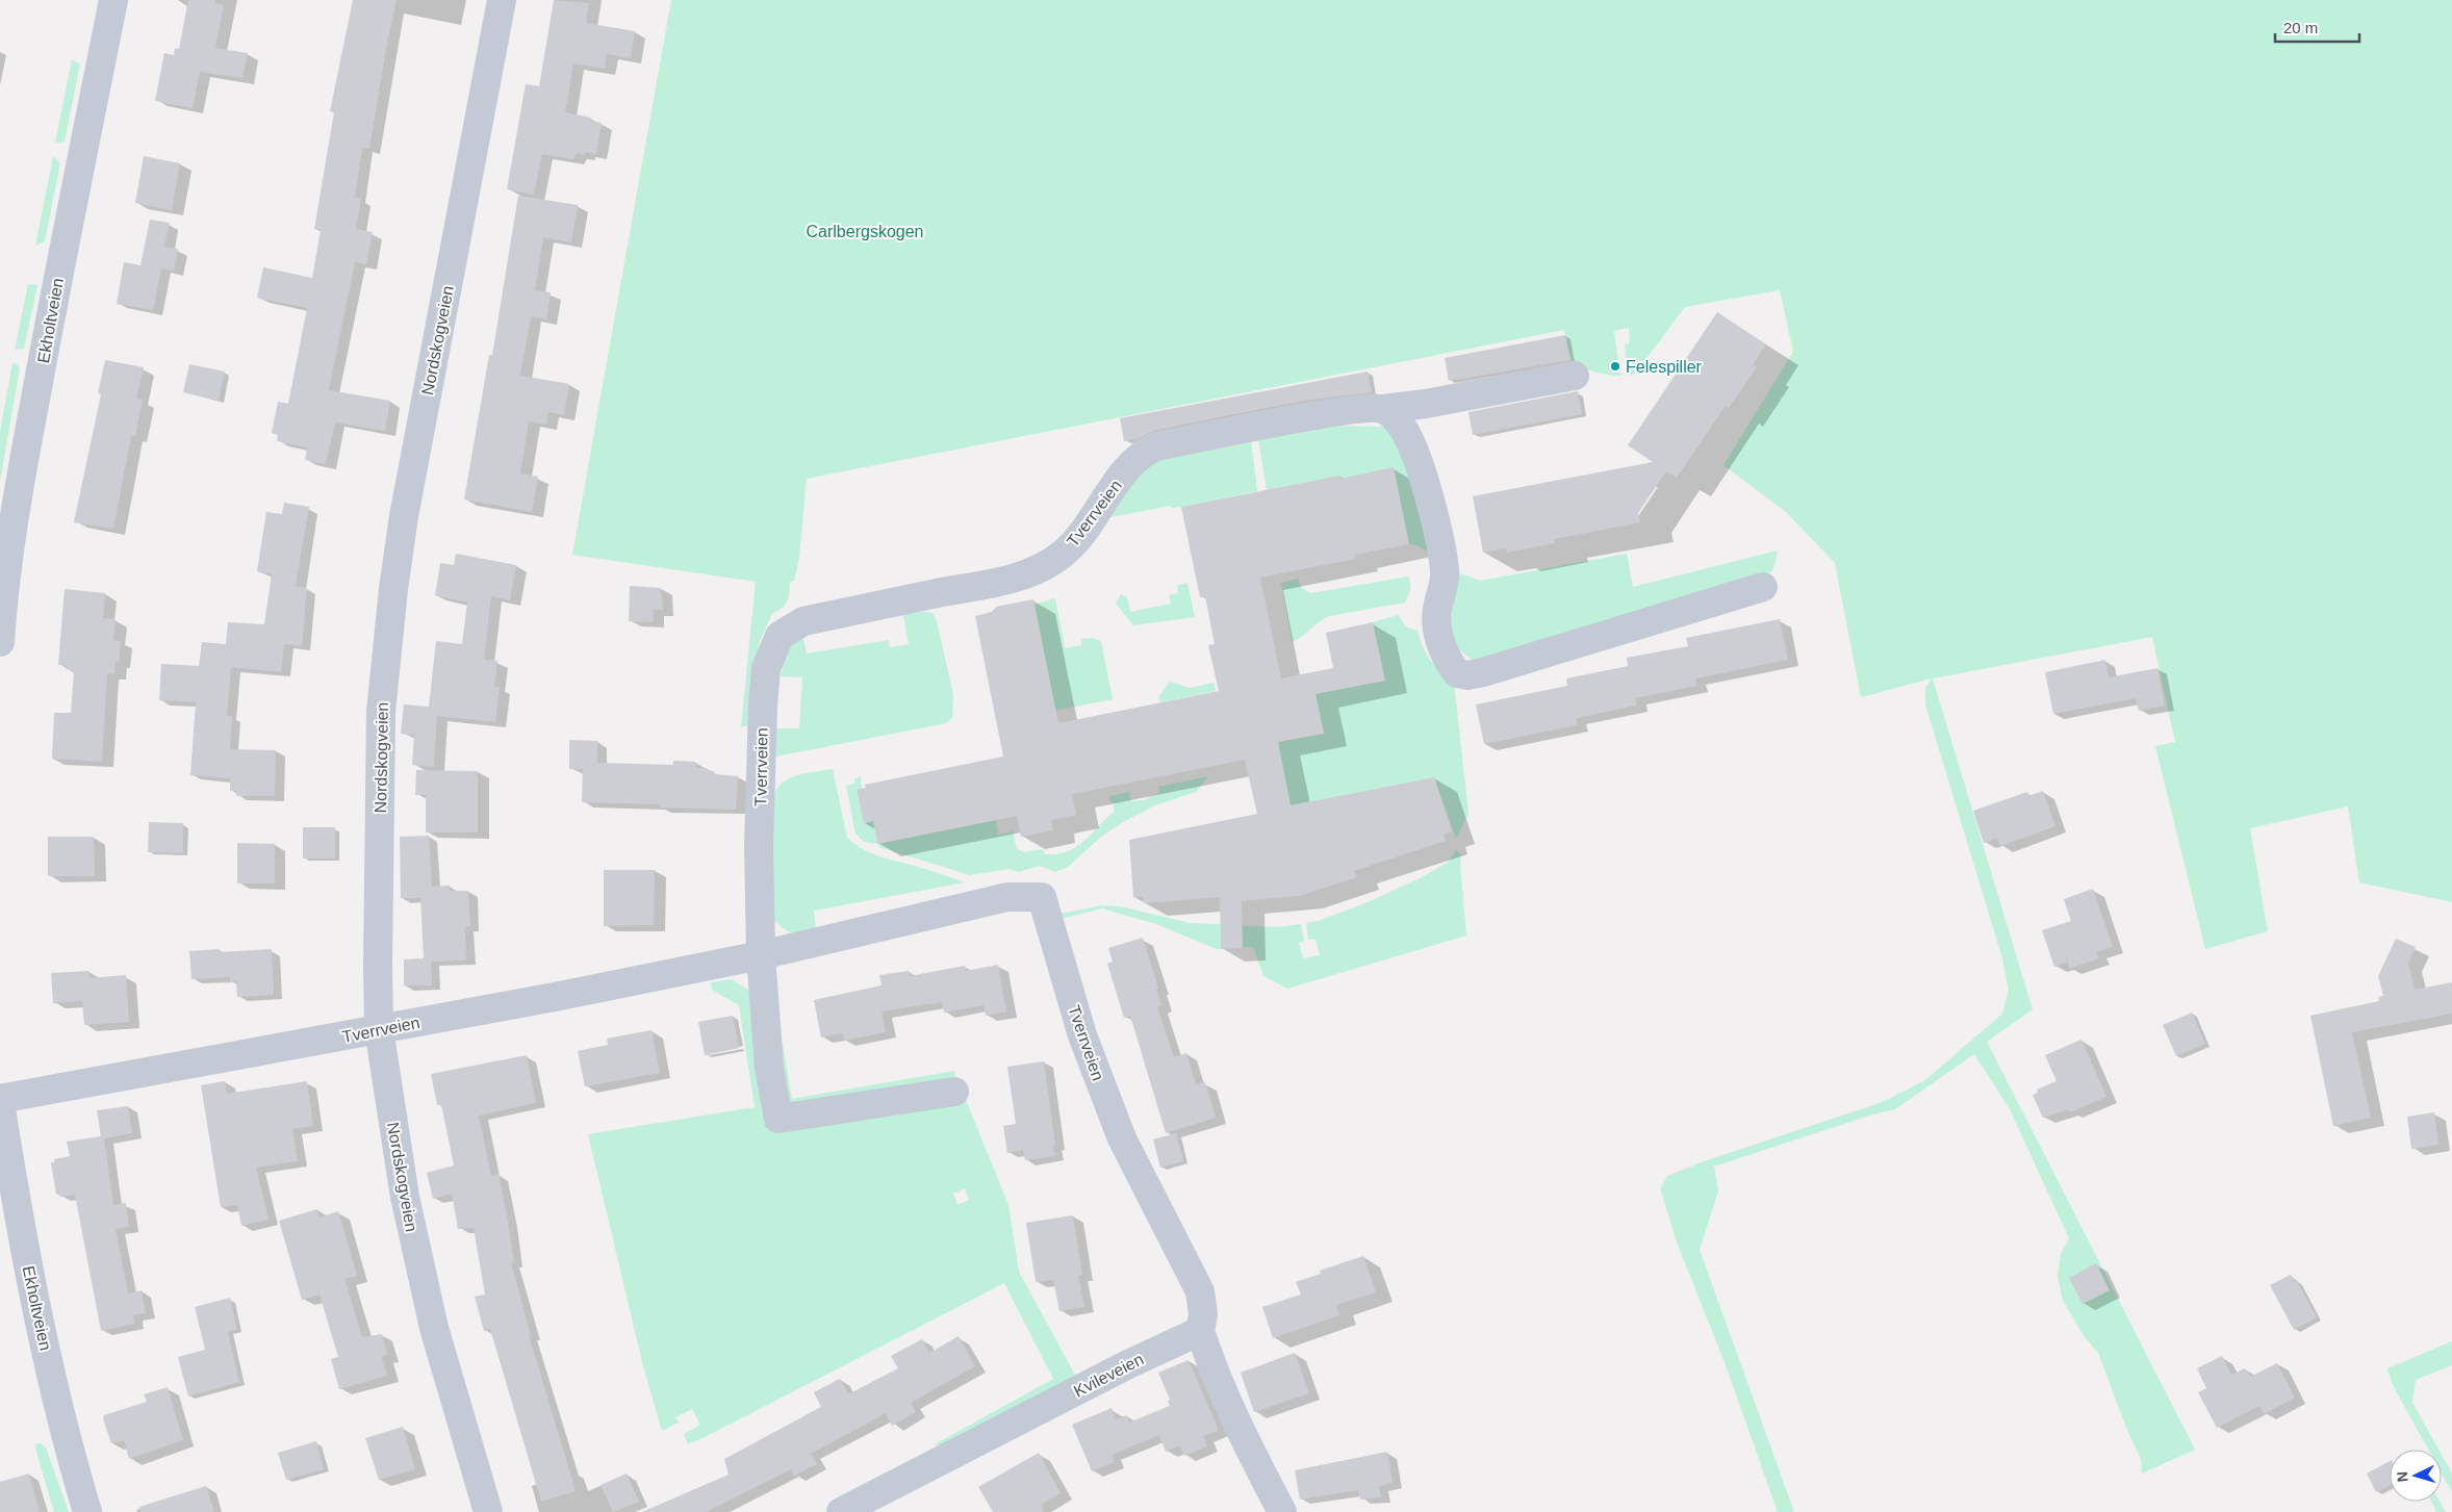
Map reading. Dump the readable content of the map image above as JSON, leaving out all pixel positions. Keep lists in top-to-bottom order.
{
  "streets": {
    "street": [
      "Ekholtveien",
      "Nordskogveien",
      "Tverrveien",
      "Kvileveien"
    ]
  },
  "crossings": [
    ["Ekholtveien", "Tverrveien"],
    ["Nordskogveien", "Tverrveien"],
    ["Tverrveien", "Kvileveien"]
  ],
  "parks": ["Carlbergskogen"],
  "places": ["Felespiller"],
  "scale_bar": "20 m",
  "north": "left"
}
